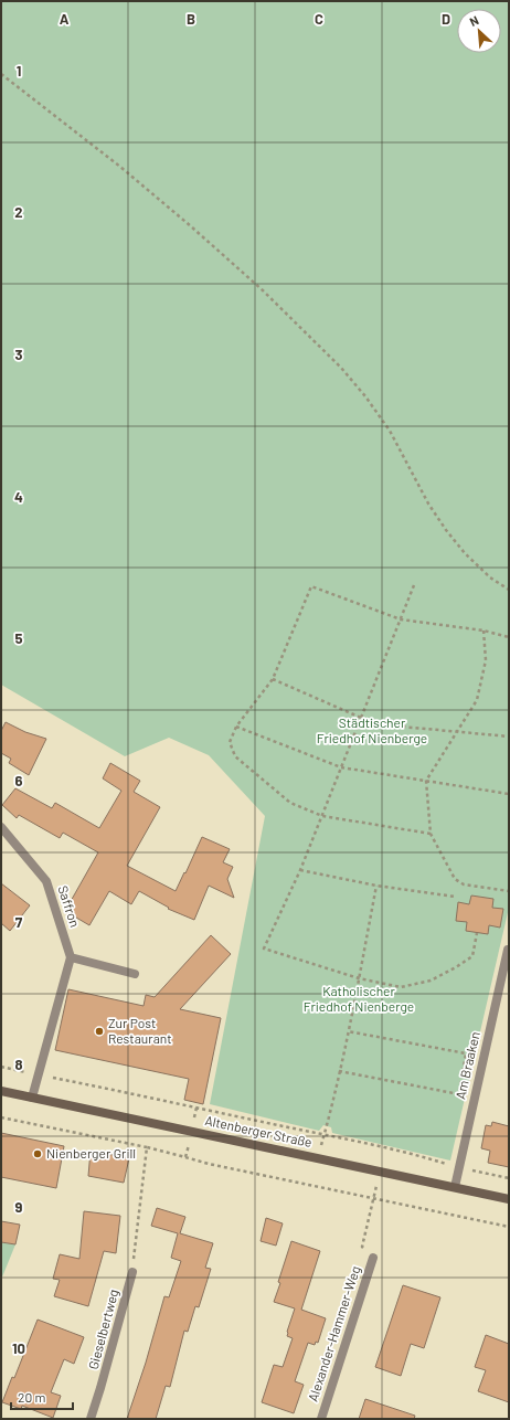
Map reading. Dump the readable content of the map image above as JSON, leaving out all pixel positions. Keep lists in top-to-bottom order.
{
  "streets": {
    "main road": ["Altenberger Straße"],
    "street": [
      "Saffron",
      "Am Braaken",
      "Gieselbertweg",
      "Alexander-Hammer-Weg"
    ]
  },
  "crossings": [
    ["Am Braaken", "Altenberger Straße"]
  ],
  "parks": ["Städtischer Friedhof Nienberge", "Katholischer Friedhof Nienberge"],
  "places": ["Zur Post Restaurant", "Nienberger Grill"],
  "scale_bar": "20 m",
  "north": "top left",
  "grid": {
    "columns": [
      "A",
      "B",
      "C",
      "D"
    ],
    "rows": [
      "1",
      "2",
      "3",
      "4",
      "5",
      "6",
      "7",
      "8",
      "9",
      "10"
    ]
  }
}
